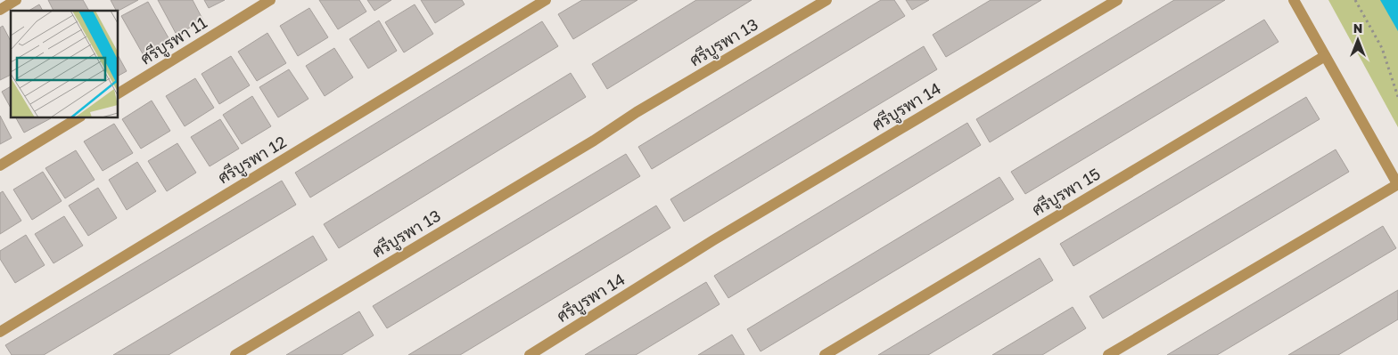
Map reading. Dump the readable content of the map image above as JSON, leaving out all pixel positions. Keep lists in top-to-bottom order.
{
  "streets": {
    "street": [
      "ศรีบูรพา 11",
      "ศรีบูรพา 13",
      "ศรีบูรพา 14",
      "ศรีบูรพา 12",
      "ศรีบูรพา 15"
    ]
  },
  "north": "top"
}
